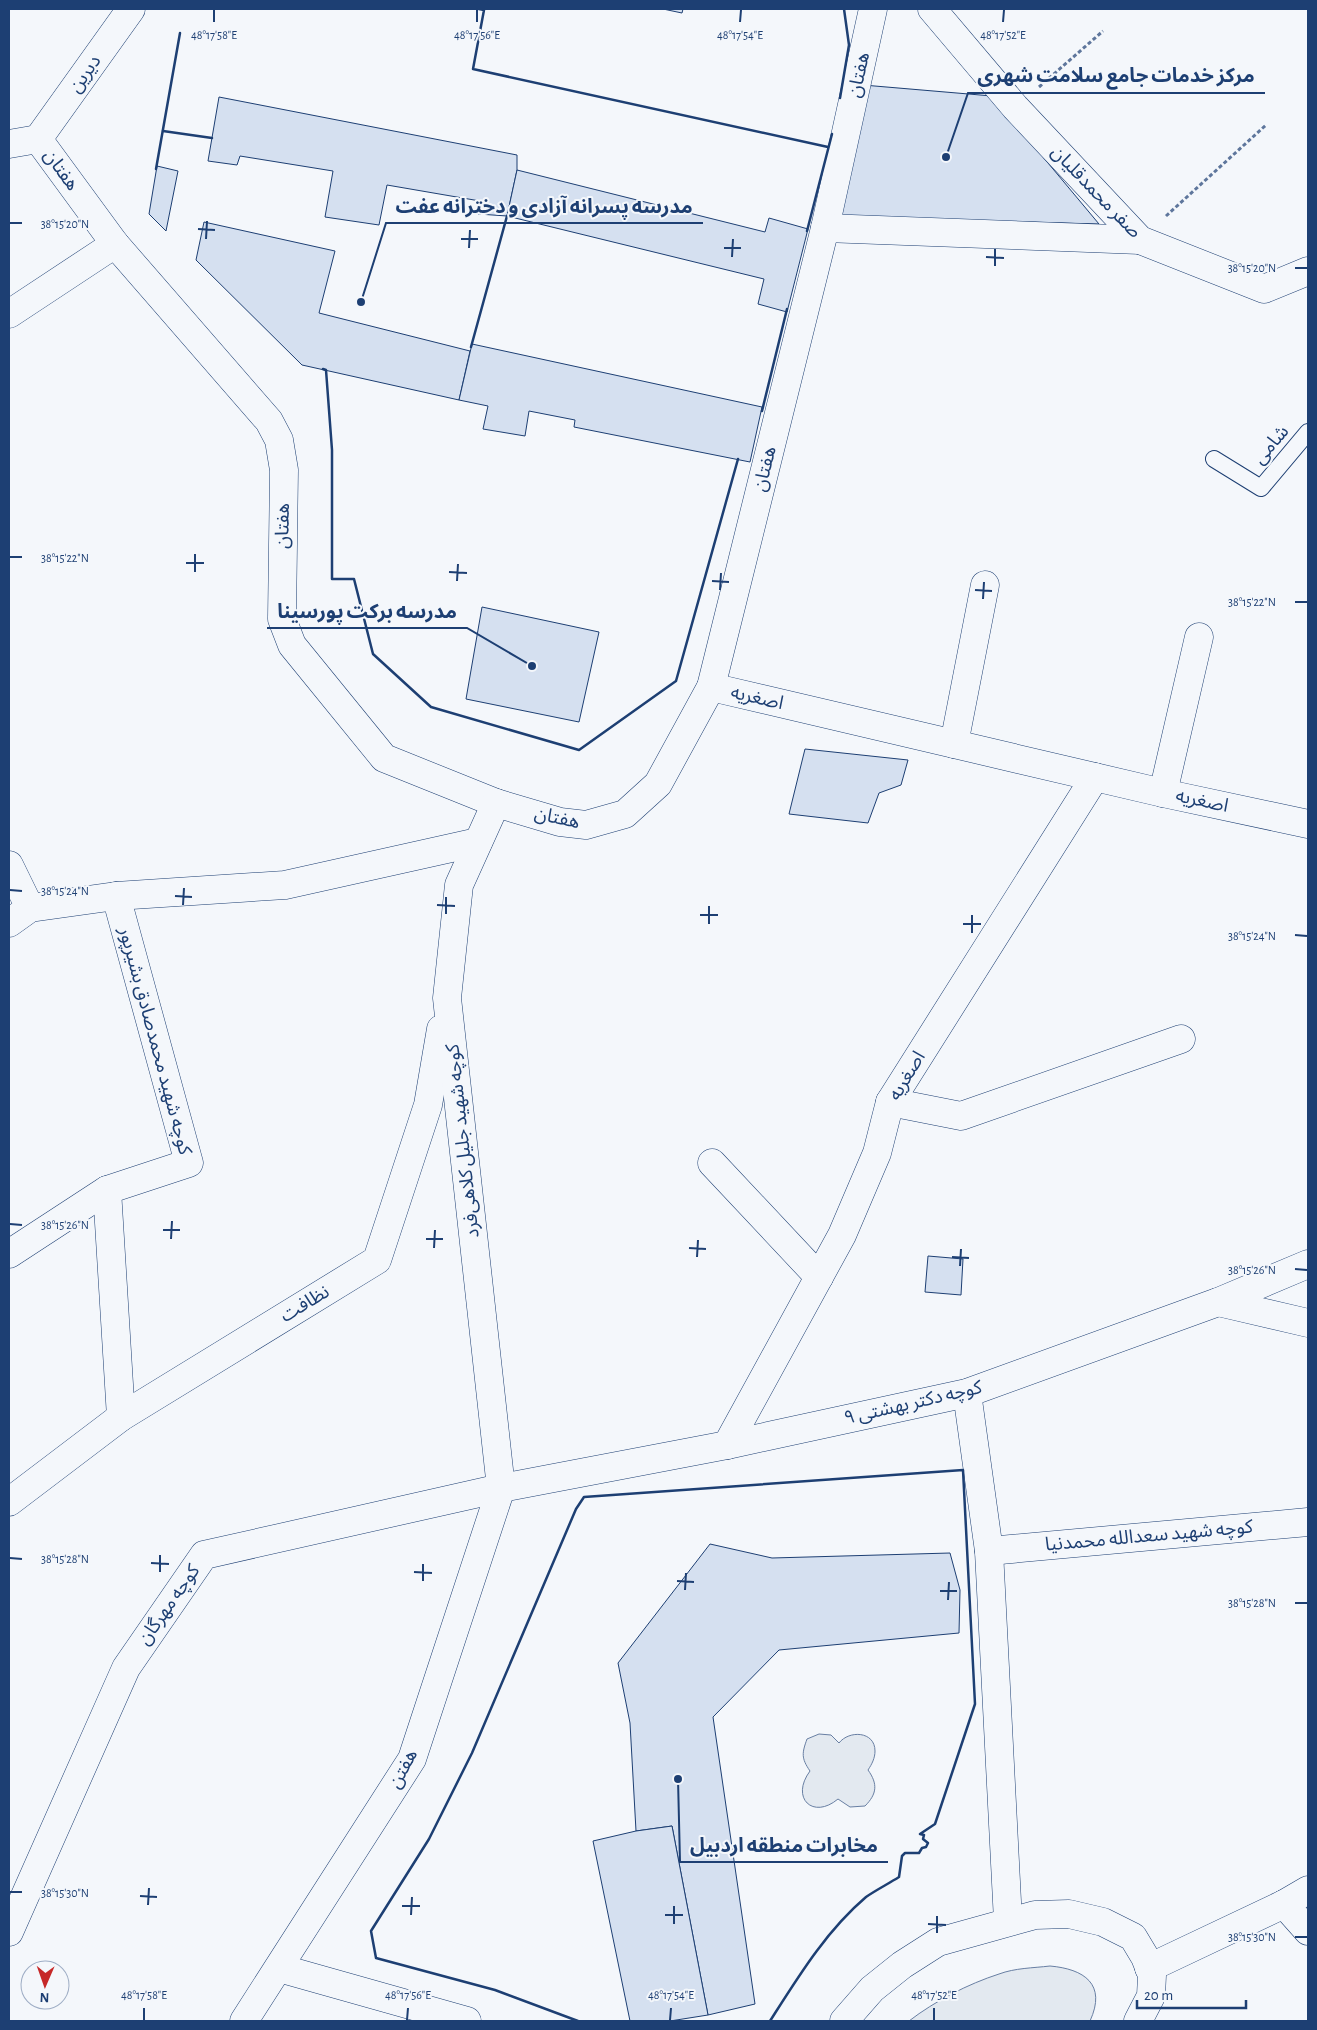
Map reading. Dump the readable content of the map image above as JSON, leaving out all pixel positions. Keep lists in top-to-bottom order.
{
  "streets": {
    "street": [
      "دیرین",
      "هفتان",
      "صفر محمدقلیان",
      "اصغریه",
      "کوچه شهید محمدصادق بشیرپور",
      "کوچه شهید جلیل کلاهی‌فرد",
      "نظافت",
      "کوچه دکتر بهشتی ۹",
      "کوچه شهید سعدالله محمدنیا",
      "کوچه مهرگان",
      "هفتن"
    ],
    "lane": ["شامی"]
  },
  "crossings": [
    ["دیرین", "هفتان"],
    ["هفتان", "اصغریه"],
    ["هفتان", "کوچه شهید جلیل کلاهی‌فرد"],
    ["اصغریه", "کوچه دکتر بهشتی ۹"],
    ["کوچه شهید جلیل کلاهی‌فرد", "نظافت"],
    ["کوچه شهید جلیل کلاهی‌فرد", "کوچه دکتر بهشتی ۹"],
    ["کوچه شهید جلیل کلاهی‌فرد", "کوچه مهرگان"],
    ["کوچه شهید جلیل کلاهی‌فرد", "هفتن"],
    ["کوچه دکتر بهشتی ۹", "کوچه مهرگان"],
    ["کوچه دکتر بهشتی ۹", "هفتن"],
    ["کوچه مهرگان", "هفتن"]
  ],
  "places": [
    "مرکز خدمات جامع سلامت شهری",
    "مدرسه پسرانه آزادی و دخترانه عفت",
    "مدرسه برکت پورسینا",
    "مخابرات منطقه اردبیل"
  ],
  "scale_bar": "20 m",
  "north": "bottom",
  "coordinates": [
    "48°17'58\"E",
    "48°17'56\"E",
    "48°17'54\"E",
    "48°17'52\"E",
    "38°15'20\"N",
    "38°15'22\"N",
    "38°15'24\"N",
    "38°15'26\"N",
    "38°15'28\"N",
    "38°15'30\"N"
  ]
}
